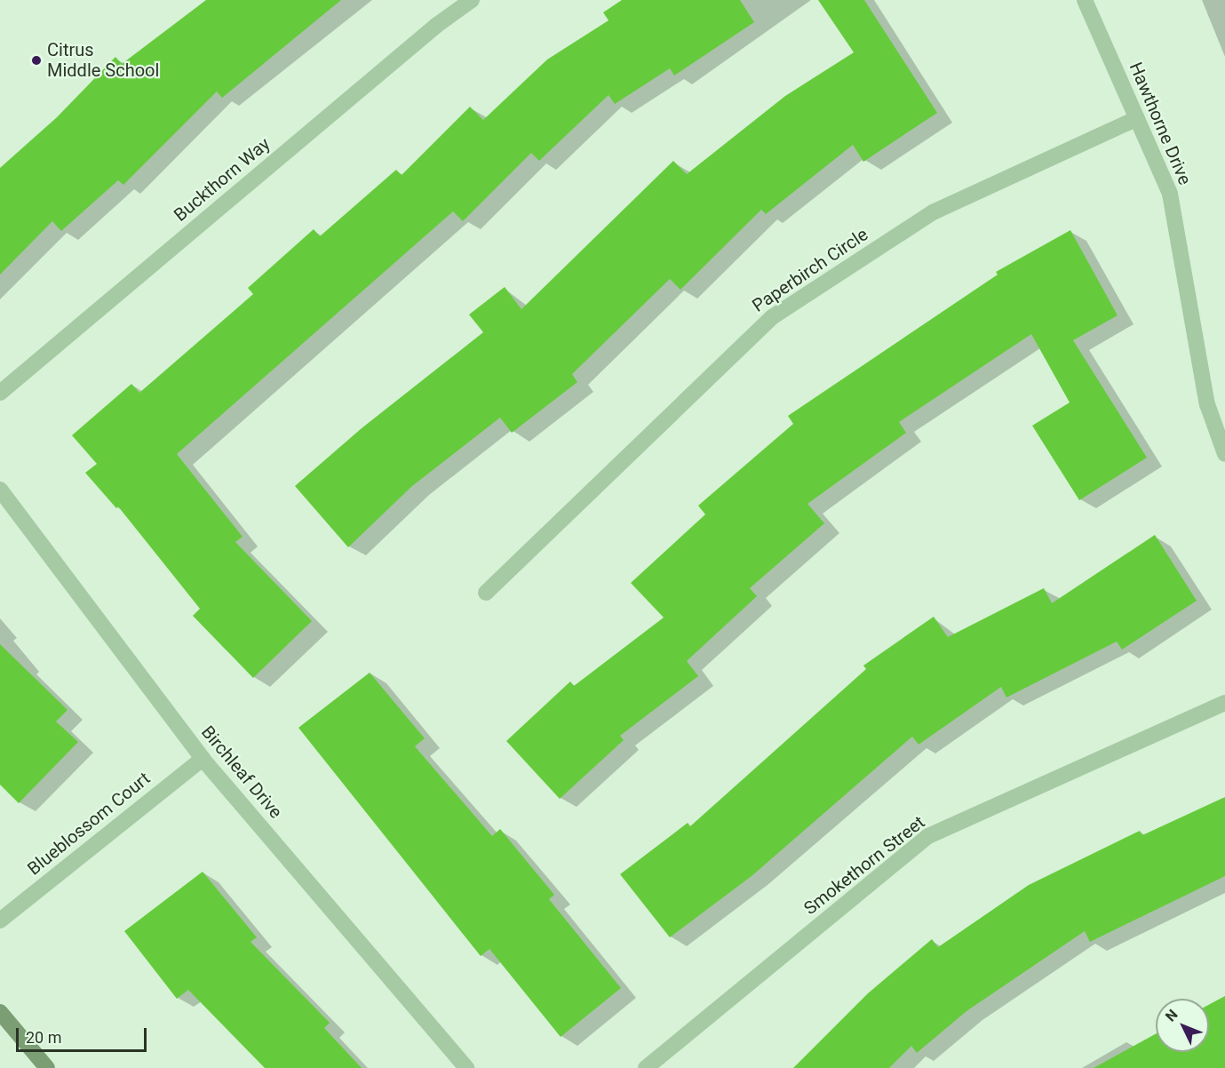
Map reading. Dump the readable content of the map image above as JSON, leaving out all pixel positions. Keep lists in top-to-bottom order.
{
  "streets": {
    "street": [
      "Hawthorne Drive",
      "Buckthorn Way",
      "Paperbirch Circle",
      "Birchleaf Drive",
      "Blueblossom Court",
      "Smokethorn Street"
    ]
  },
  "crossings": [
    ["Hawthorne Drive", "Paperbirch Circle"],
    ["Birchleaf Drive", "Blueblossom Court"]
  ],
  "places": ["Citrus Middle School"],
  "scale_bar": "20 m",
  "north": "top left"
}
